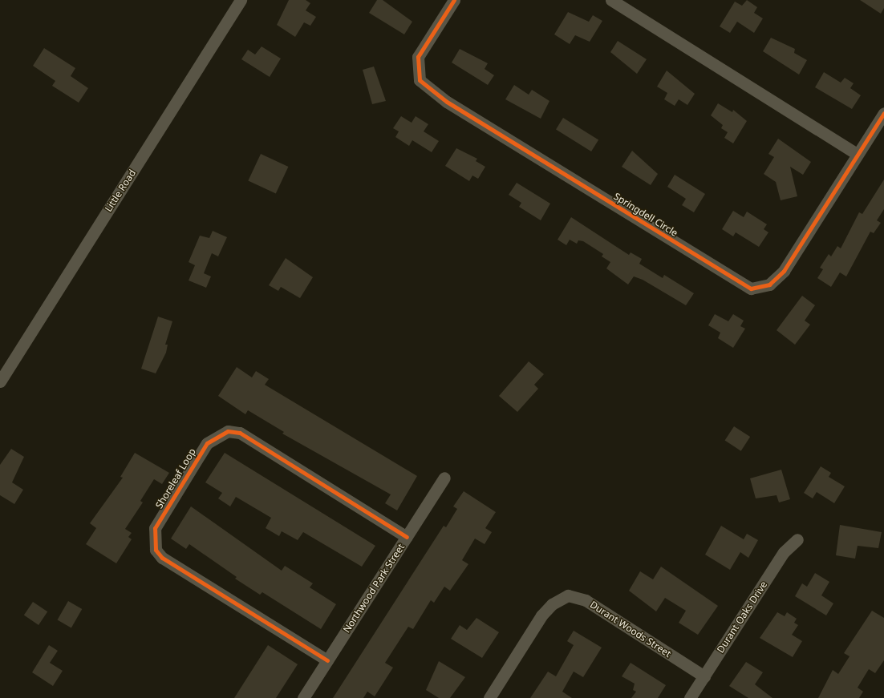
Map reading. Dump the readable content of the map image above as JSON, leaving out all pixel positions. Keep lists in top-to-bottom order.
{
  "streets": {
    "street": [
      "Little Road",
      "Springdell Circle",
      "Shoreleaf Loop",
      "Northwood Park Street",
      "Durant Oaks Drive",
      "Durant Woods Street"
    ]
  },
  "crossings": [
    ["Shoreleaf Loop", "Northwood Park Street"],
    ["Durant Oaks Drive", "Durant Woods Street"]
  ]
}
